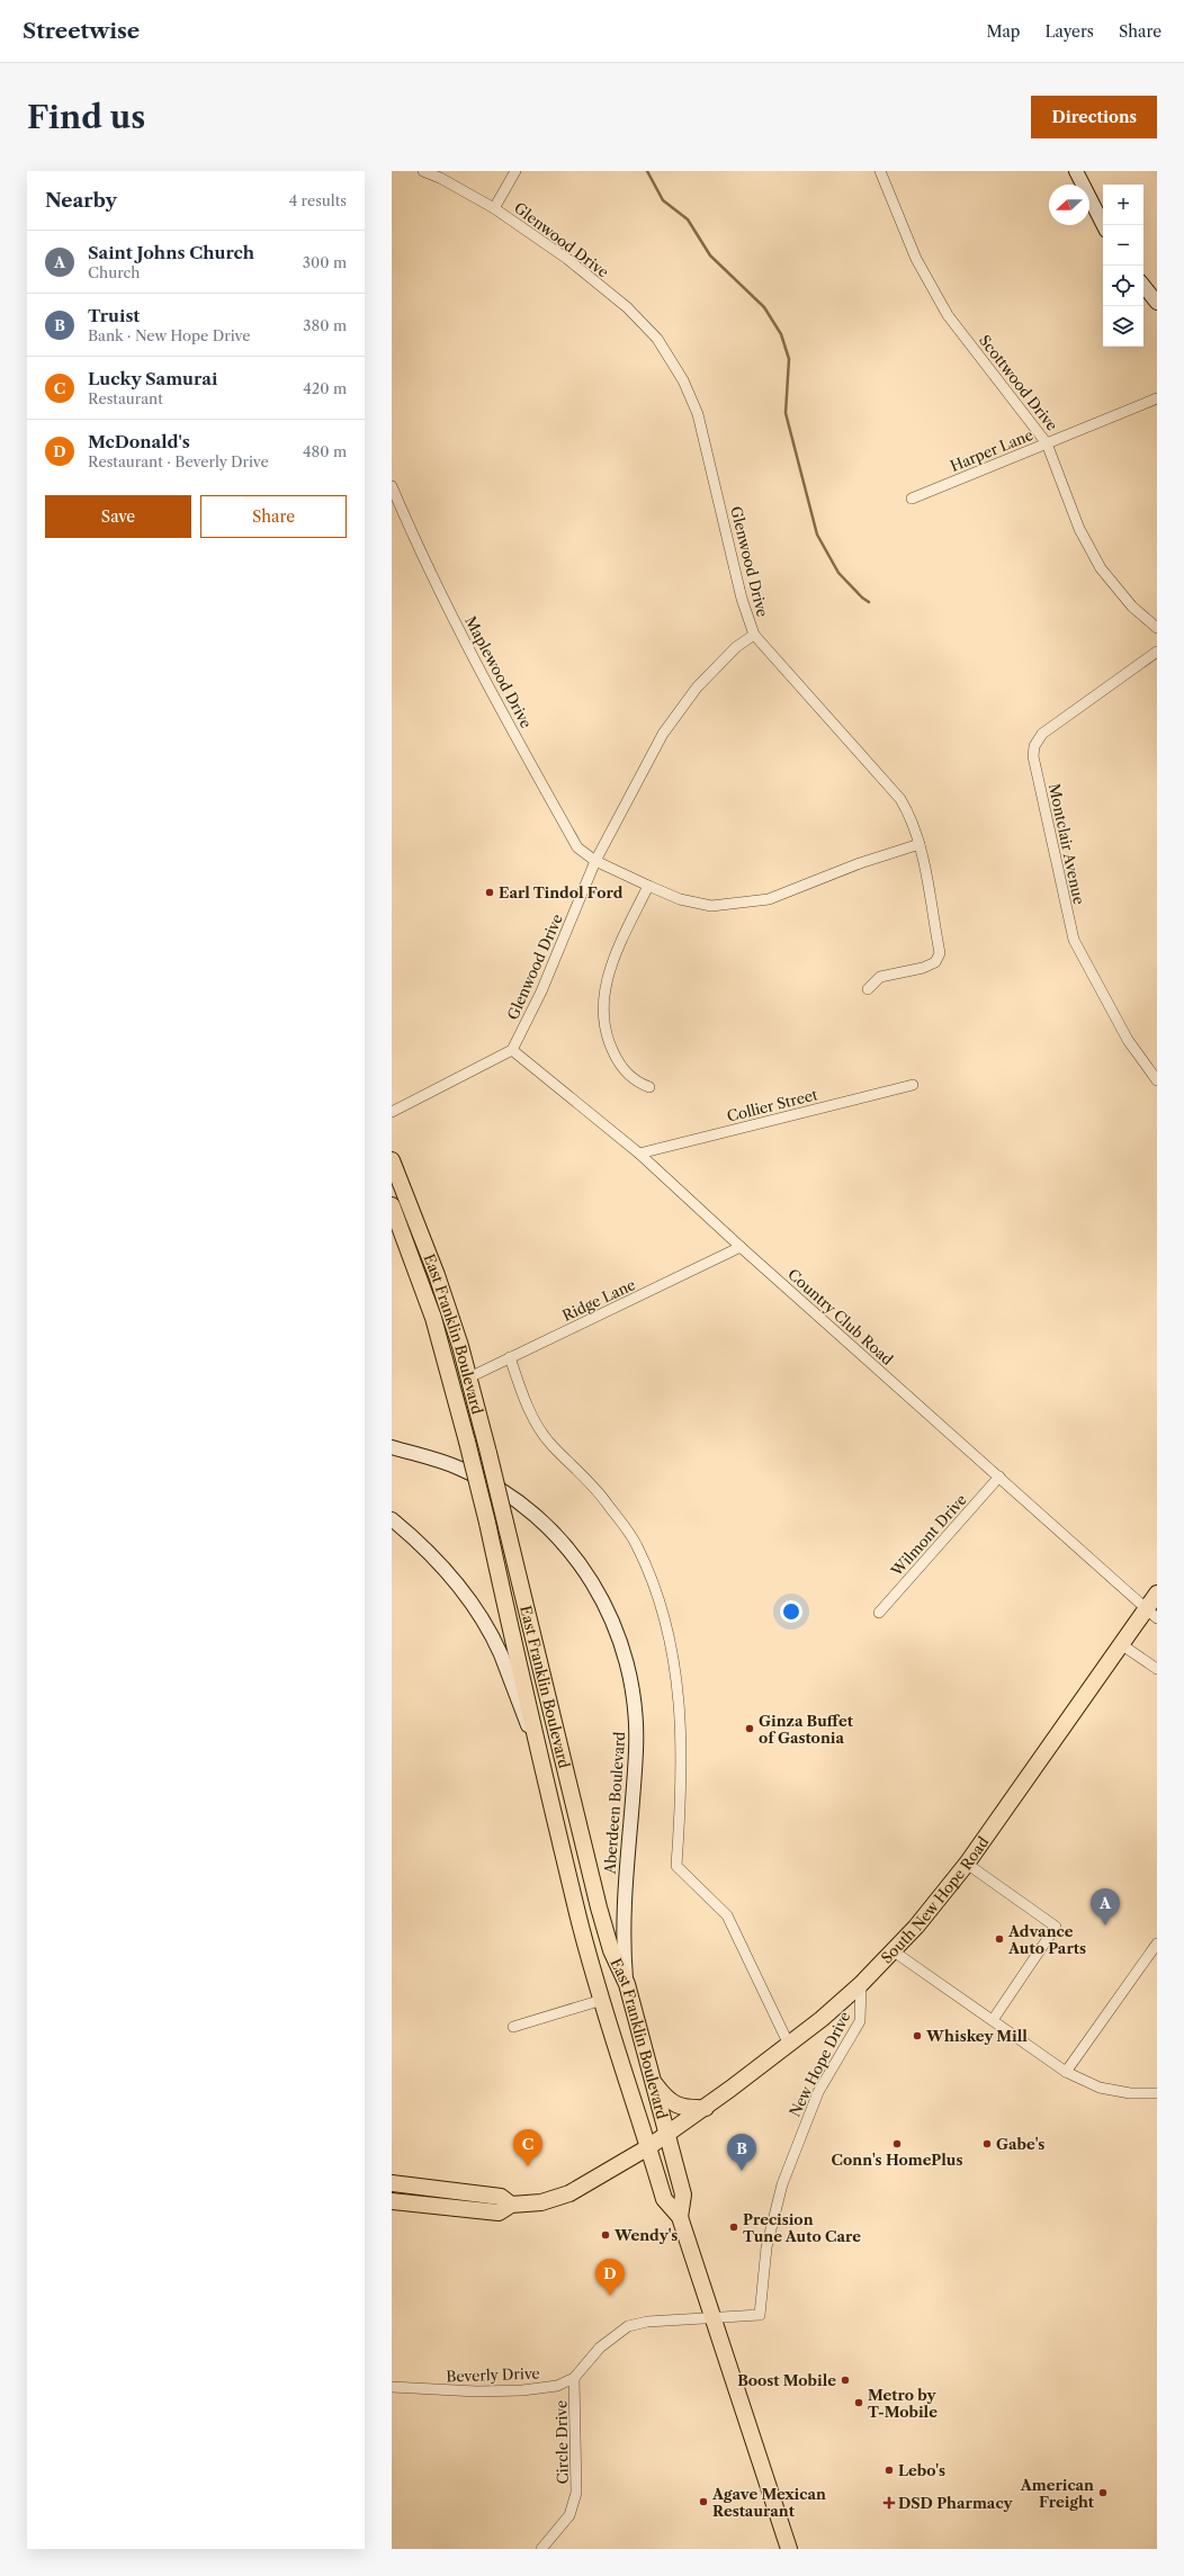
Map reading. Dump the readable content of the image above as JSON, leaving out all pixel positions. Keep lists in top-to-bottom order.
{
  "streets": {
    "main road": ["East Franklin Boulevard", "Aberdeen Boulevard", "South New Hope Road"],
    "street": [
      "Glenwood Drive",
      "Scottwood Drive",
      "Harper Lane",
      "Maplewood Drive",
      "Montclair Avenue",
      "Collier Street",
      "Ridge Lane",
      "Country Club Road",
      "Wilmont Drive",
      "New Hope Drive",
      "Beverly Drive",
      "Circle Drive"
    ]
  },
  "crossings": [
    ["Glenwood Drive", "Maplewood Drive"],
    ["Glenwood Drive", "Country Club Road"],
    ["Scottwood Drive", "Harper Lane"],
    ["Collier Street", "Country Club Road"],
    ["Ridge Lane", "Country Club Road"],
    ["Ridge Lane", "East Franklin Boulevard"],
    ["Country Club Road", "Wilmont Drive"],
    ["Country Club Road", "South New Hope Road"],
    ["East Franklin Boulevard", "Aberdeen Boulevard"],
    ["East Franklin Boulevard", "South New Hope Road"],
    ["East Franklin Boulevard", "Beverly Drive"],
    ["South New Hope Road", "New Hope Drive"],
    ["New Hope Drive", "Beverly Drive"],
    ["Beverly Drive", "Circle Drive"]
  ],
  "places": {
    "other": [
      "Earl Tindol Ford",
      "Ginza Buffet of Gastonia",
      "Advance Auto Parts",
      "Whiskey Mill",
      "Conn's HomePlus",
      "Gabe's",
      "Precision Tune Auto Care",
      "Wendy's",
      "Boost Mobile",
      "Metro by T-Mobile",
      "Lebo's",
      "American Freight",
      "Agave Mexican Restaurant"
    ],
    "health": ["DSD Pharmacy"]
  },
  "north": "left",
  "page": {
    "header": "Streetwise",
    "nav": ["Map", "Layers", "Share"],
    "buttons": [
      "Directions",
      ["Save", "Share"]
    ],
    "title": "Find us",
    "heading": ["Nearby", "4 results"],
    "map_buttons": ["+", "−"],
    "list": [
      {
        "mark": "A",
        "name": "Saint Johns Church",
        "note": "Church",
        "value": "300 m"
      },
      {
        "mark": "B",
        "name": "Truist",
        "note": "Bank · New Hope Drive",
        "value": "380 m"
      },
      {
        "mark": "C",
        "name": "Lucky Samurai",
        "note": "Restaurant",
        "value": "420 m"
      },
      {
        "mark": "D",
        "name": "McDonald's",
        "note": "Restaurant · Beverly Drive",
        "value": "480 m"
      }
    ],
    "pins": [
      "A",
      "C",
      "B",
      "D"
    ]
  }
}
